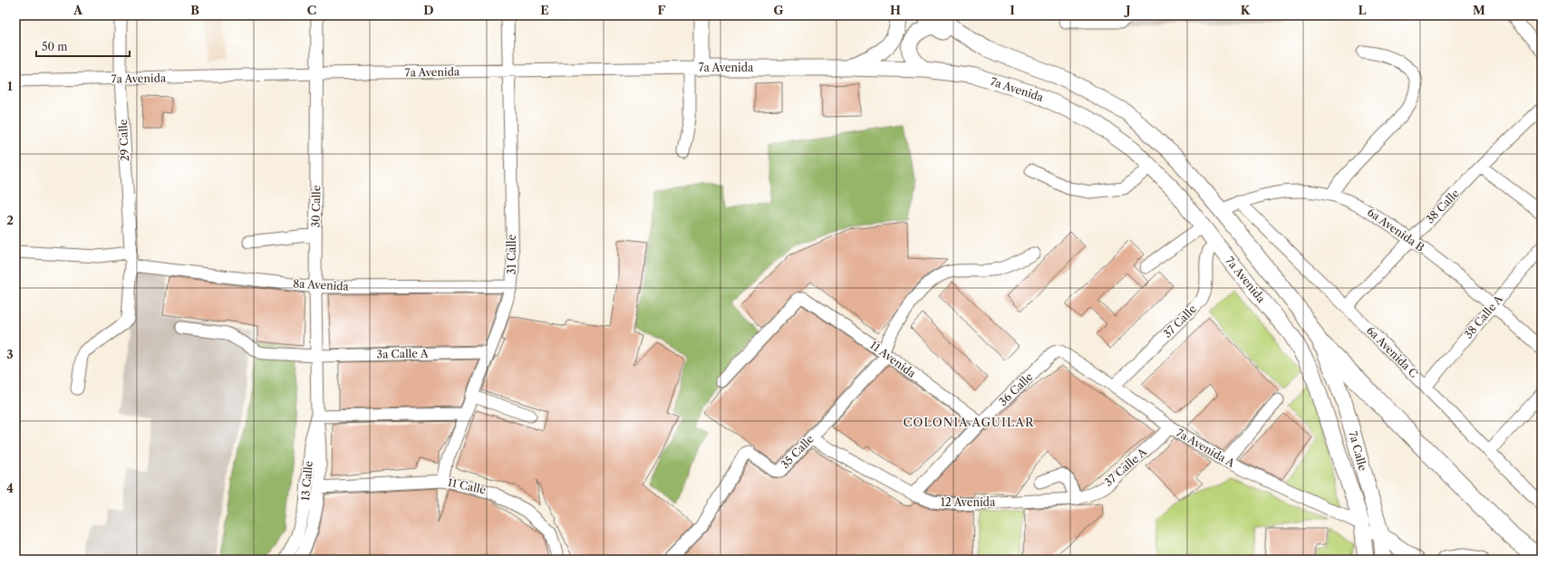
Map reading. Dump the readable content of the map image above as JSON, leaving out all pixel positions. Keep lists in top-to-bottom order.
{
  "streets": {
    "main road": ["7a Avenida", "7a Calle"],
    "street": [
      "29 Calle",
      "30 Calle",
      "38 Calle",
      "6a Avenida B",
      "31 Calle",
      "8a Avenida",
      "38 Calle A",
      "37 Calle",
      "6a Avenida C",
      "3a Calle A",
      "11 Avenida",
      "36 Calle",
      "7a Avenida A",
      "35 Calle",
      "37 Calle A",
      "13 Calle",
      "11 Calle",
      "12 Avenida"
    ]
  },
  "crossings": [
    ["7a Avenida", "29 Calle"],
    ["7a Avenida", "30 Calle"],
    ["7a Avenida", "31 Calle"],
    ["7a Avenida", "37 Calle"],
    ["7a Avenida", "7a Calle"],
    ["29 Calle", "8a Avenida"],
    ["30 Calle", "8a Avenida"],
    ["30 Calle", "3a Calle A"],
    ["30 Calle", "13 Calle"],
    ["38 Calle", "6a Avenida B"],
    ["38 Calle", "6a Avenida C"],
    ["6a Avenida B", "38 Calle A"],
    ["6a Avenida B", "6a Avenida C"],
    ["31 Calle", "8a Avenida"],
    ["31 Calle", "3a Calle A"],
    ["31 Calle", "11 Calle"],
    ["38 Calle A", "6a Avenida C"],
    ["37 Calle", "7a Avenida A"],
    ["11 Avenida", "36 Calle"],
    ["11 Avenida", "35 Calle"],
    ["36 Calle", "7a Avenida A"],
    ["36 Calle", "12 Avenida"],
    ["7a Avenida A", "7a Calle"],
    ["7a Avenida A", "37 Calle A"],
    ["35 Calle", "12 Avenida"],
    ["37 Calle A", "12 Avenida"]
  ],
  "districts": ["COLONIA AGUILAR"],
  "scale_bar": "50 m",
  "grid": {
    "columns": [
      "A",
      "B",
      "C",
      "D",
      "E",
      "F",
      "G",
      "H",
      "I",
      "J",
      "K",
      "L",
      "M"
    ],
    "rows": [
      "1",
      "2",
      "3",
      "4"
    ]
  }
}
